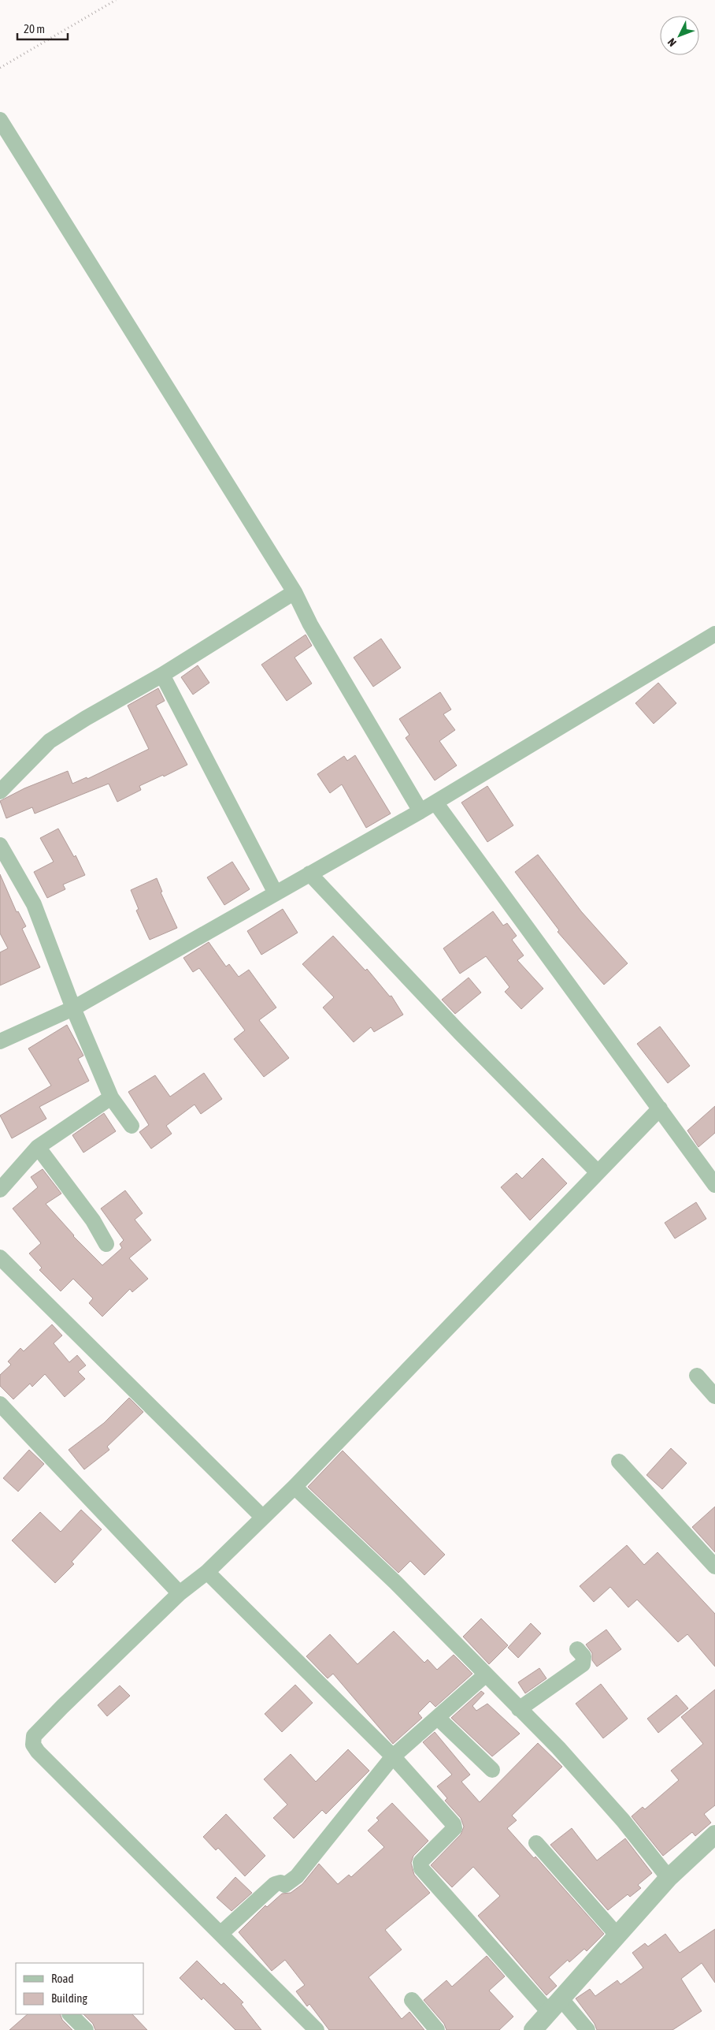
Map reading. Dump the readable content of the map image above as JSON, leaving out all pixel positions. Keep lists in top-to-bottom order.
{
  "legend": ["Road", "Building"],
  "scale_bar": "20 m",
  "north": "bottom left"
}
